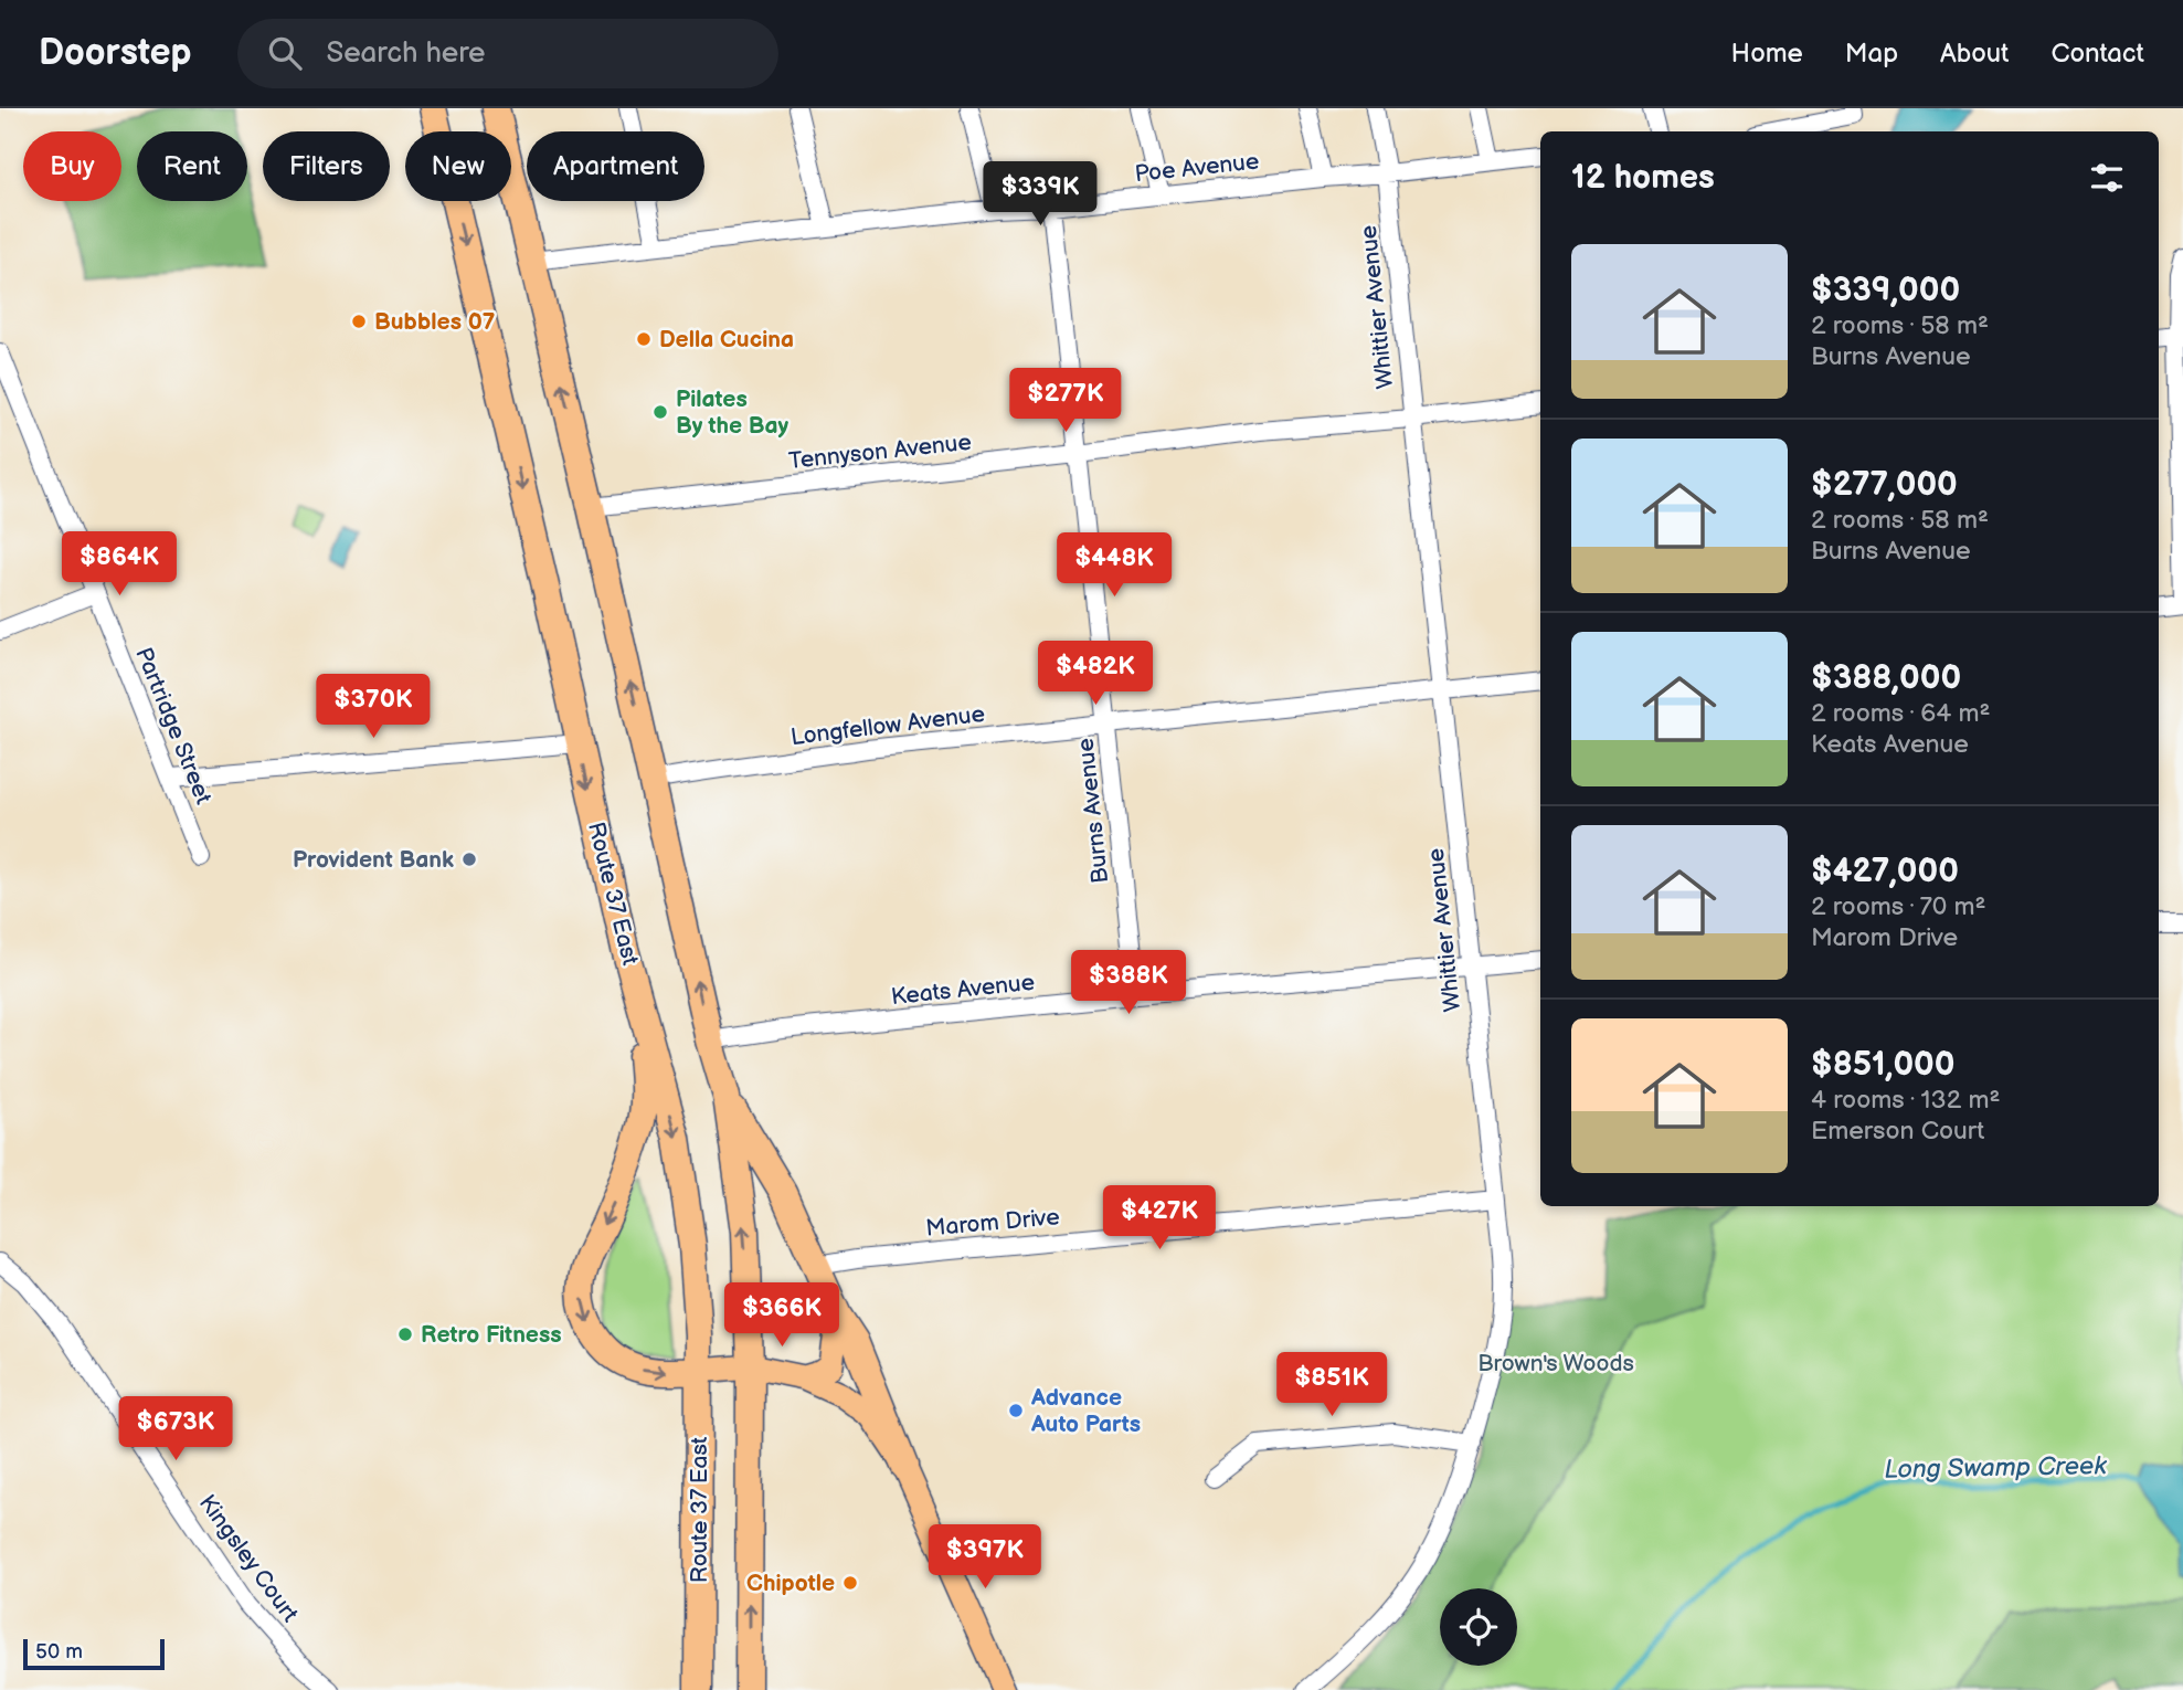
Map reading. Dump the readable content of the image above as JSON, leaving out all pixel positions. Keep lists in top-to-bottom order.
{
  "streets": {
    "highway": ["Route 37 East"],
    "street": [
      "Poe Avenue",
      "Whittier Avenue",
      "Tennyson Avenue",
      "Partridge Street",
      "Longfellow Avenue",
      "Burns Avenue",
      "Keats Avenue",
      "Marom Drive",
      "Kingsley Court"
    ]
  },
  "crossings": [
    ["Poe Avenue", "Whittier Avenue"],
    ["Poe Avenue", "Burns Avenue"],
    ["Whittier Avenue", "Tennyson Avenue"],
    ["Whittier Avenue", "Longfellow Avenue"],
    ["Whittier Avenue", "Keats Avenue"],
    ["Whittier Avenue", "Marom Drive"],
    ["Tennyson Avenue", "Burns Avenue"],
    ["Longfellow Avenue", "Burns Avenue"],
    ["Burns Avenue", "Keats Avenue"]
  ],
  "water": ["Long Swamp Creek"],
  "parks": ["Brown's Woods"],
  "places": [
    "Bubbles 07",
    "Della Cucina",
    "Pilates By the Bay",
    "Provident Bank",
    "Retro Fitness",
    "Advance Auto Parts",
    "Chipotle"
  ],
  "scale_bar": "50 m",
  "page": {
    "header": "Doorstep",
    "search": "Search here",
    "nav": [
      "Home",
      "Map",
      "About",
      "Contact"
    ],
    "chip": [
      "Buy",
      "Rent",
      "Filters",
      "New",
      "Apartment"
    ],
    "heading": "12 homes",
    "price": [
      "$339K",
      "$277K",
      "$864K",
      "$448K",
      "$482K",
      "$370K",
      "$388K",
      "$427K",
      "$366K",
      "$851K",
      "$673K",
      "$397K"
    ],
    "list": [
      {
        "name": "$339,000",
        "note": "2 rooms · 58 m² · Burns Avenue"
      },
      {
        "name": "$277,000",
        "note": "2 rooms · 58 m² · Burns Avenue"
      },
      {
        "name": "$388,000",
        "note": "2 rooms · 64 m² · Keats Avenue"
      },
      {
        "name": "$427,000",
        "note": "2 rooms · 70 m² · Marom Drive"
      },
      {
        "name": "$851,000",
        "note": "4 rooms · 132 m² · Emerson Court"
      }
    ],
    "scale": "50 m"
  }
}
